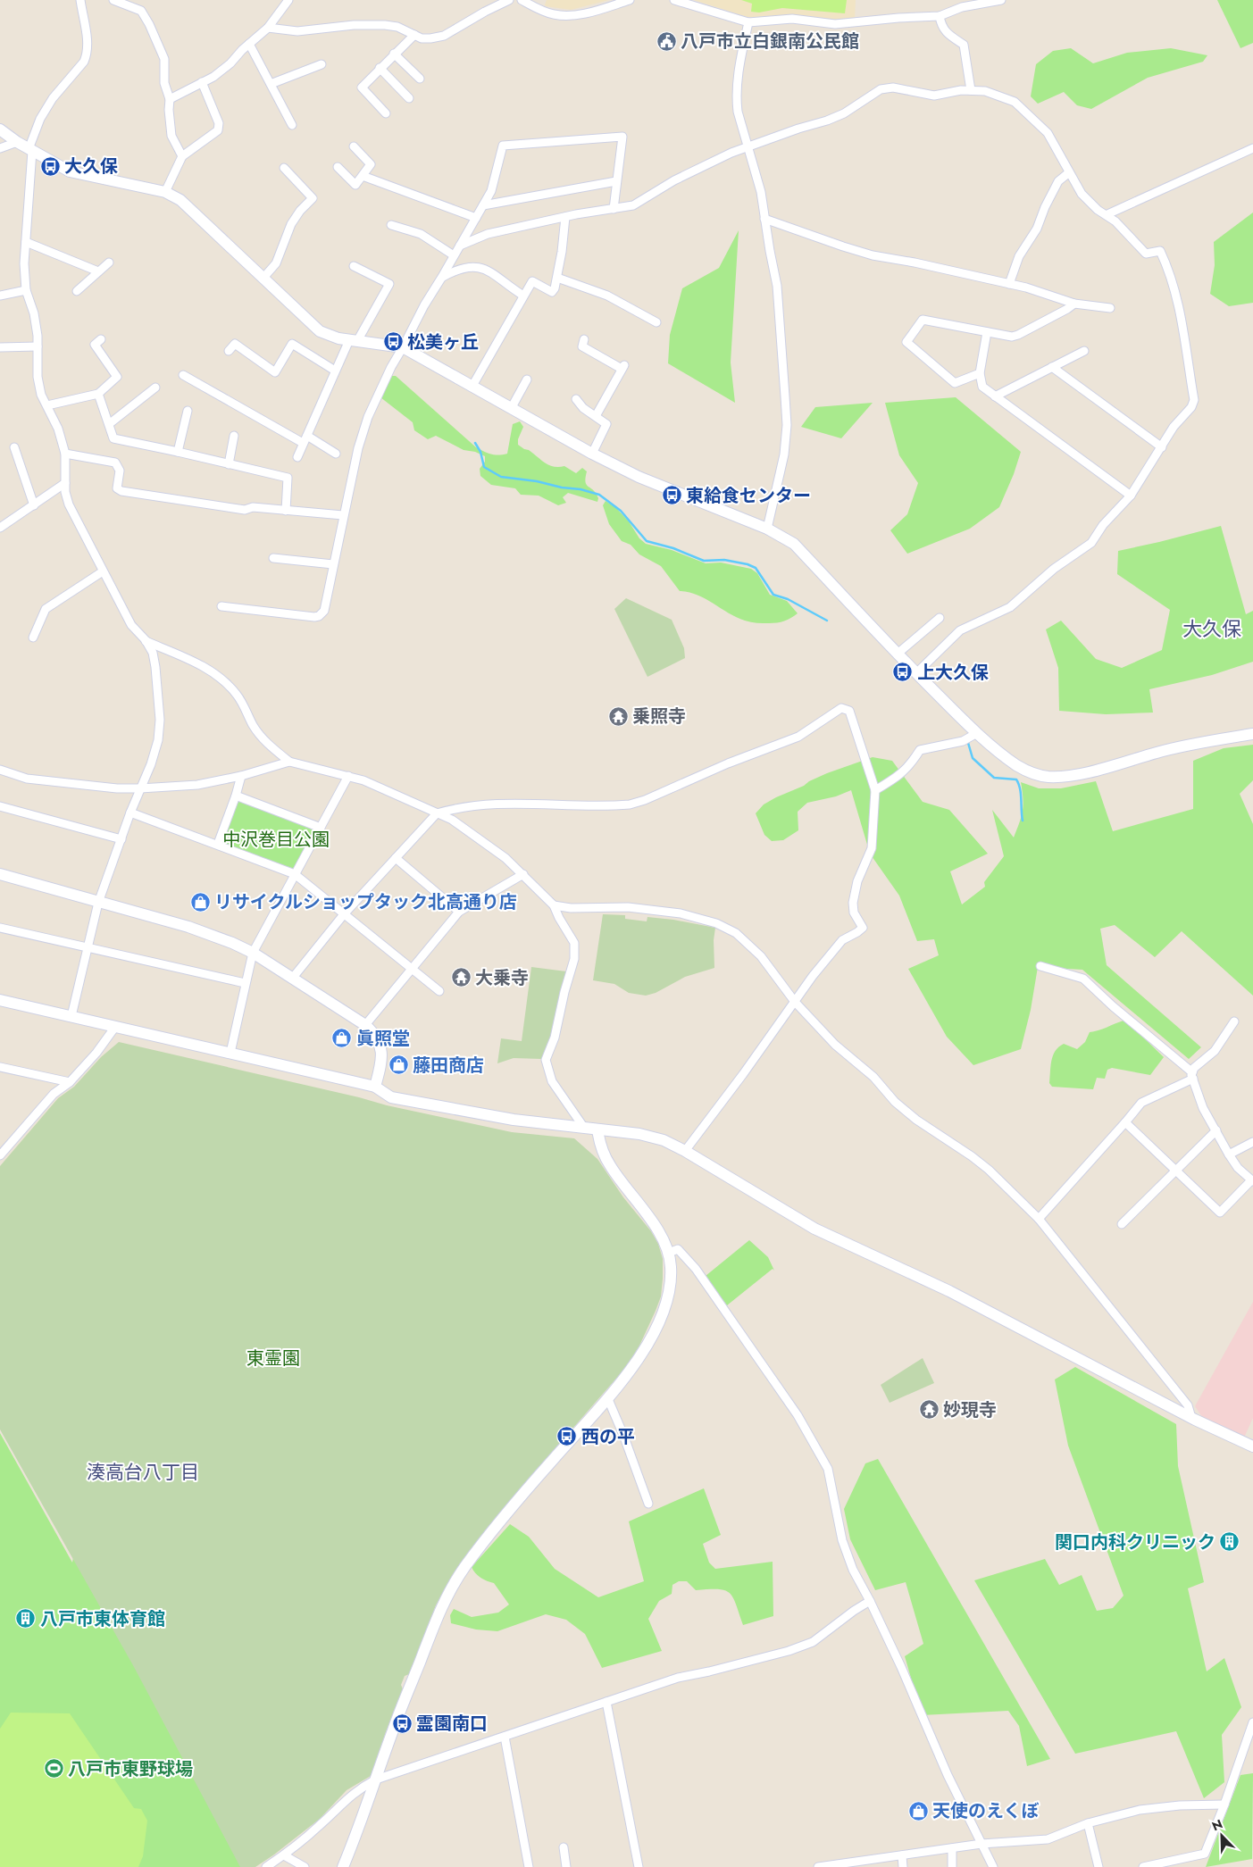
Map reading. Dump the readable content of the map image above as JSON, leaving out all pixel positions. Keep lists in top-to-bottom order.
{
  "districts": ["大久保", "湊高台八丁目"],
  "parks": ["中沢巻目公園", "東霊園"],
  "places": {
    "public building": ["八戸市立白銀南公民館"],
    "bus stop": [
      "大久保",
      "松美ヶ丘",
      "東給食センター",
      "上大久保",
      "西の平",
      "霊園南口"
    ],
    "temple": ["乗照寺", "大乗寺", "妙現寺"],
    "shop": [
      "リサイクルショップタック北高通り店",
      "眞照堂",
      "藤田商店",
      "天使のえくぼ"
    ],
    "building": ["関口内科クリニック", "八戸市東体育館"],
    "sports": ["八戸市東野球場"]
  },
  "north": "top left"
}
